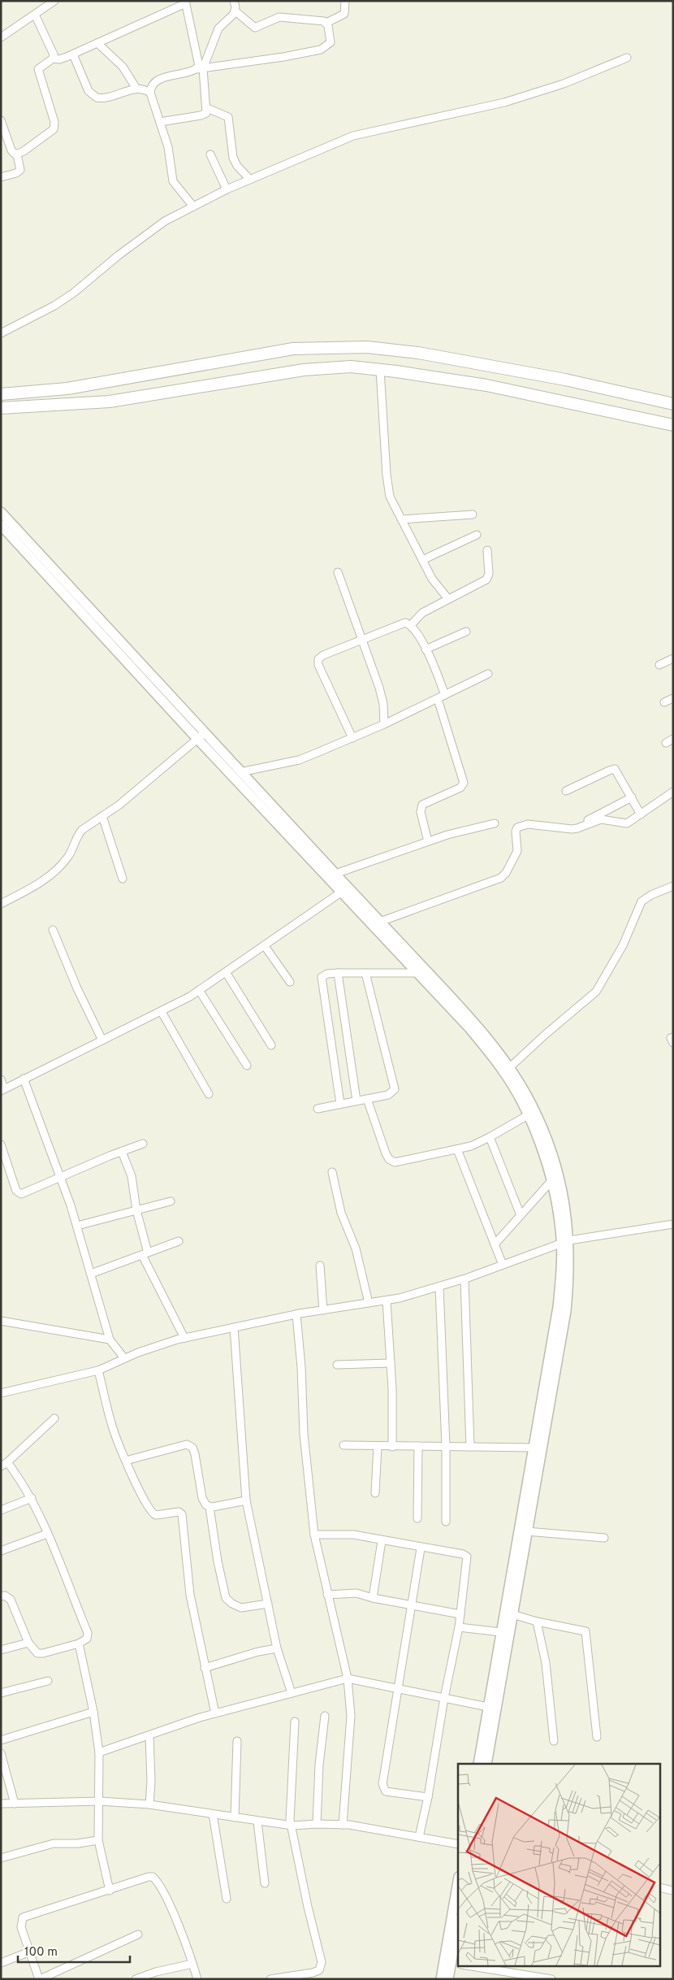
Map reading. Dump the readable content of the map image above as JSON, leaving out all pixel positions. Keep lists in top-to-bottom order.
{
  "scale_bar": "100 m"
}
